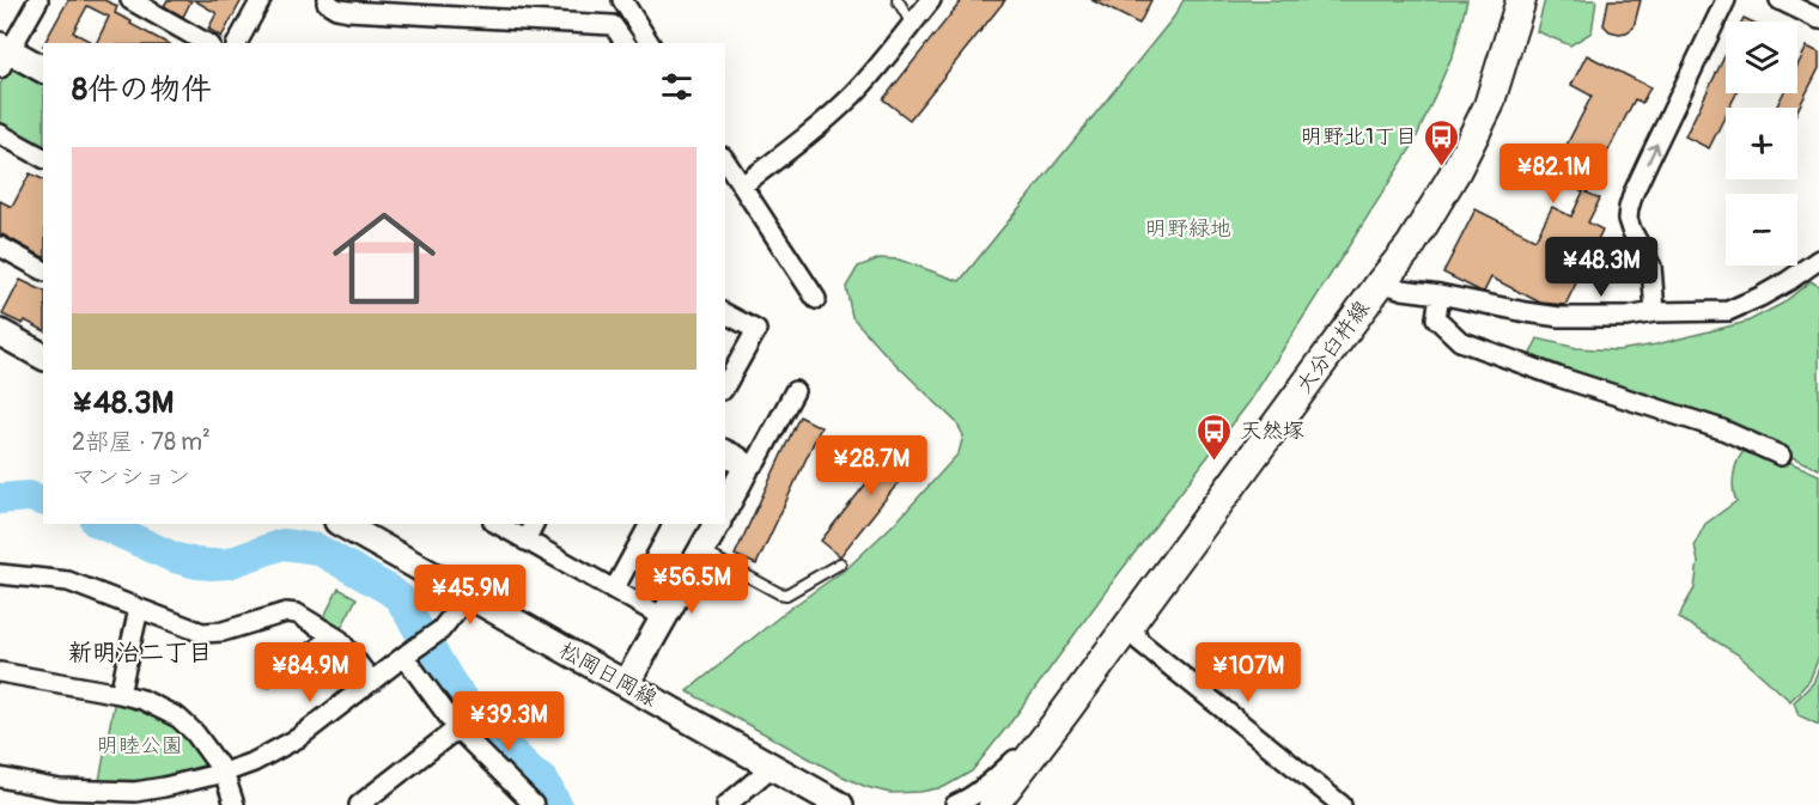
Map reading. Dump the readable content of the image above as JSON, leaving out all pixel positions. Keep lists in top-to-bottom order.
{
  "streets": {
    "main road": ["大分臼杵線", "松岡日岡線"]
  },
  "districts": ["新明治二丁目"],
  "parks": ["明野緑地", "明睦公園"],
  "places": {
    "bus stop": ["明野北1丁目", "天然塚"]
  },
  "page": {
    "map_buttons": ["+", "−"],
    "heading": "8件の物件",
    "list": [
      {
        "name": "¥48.3M",
        "note": "2部屋 · 78 m² · マンション"
      }
    ],
    "price": [
      "¥82.1M",
      "¥48.3M",
      "¥28.7M",
      "¥56.5M",
      "¥45.9M",
      "¥84.9M",
      "¥107M",
      "¥39.3M"
    ]
  }
}
